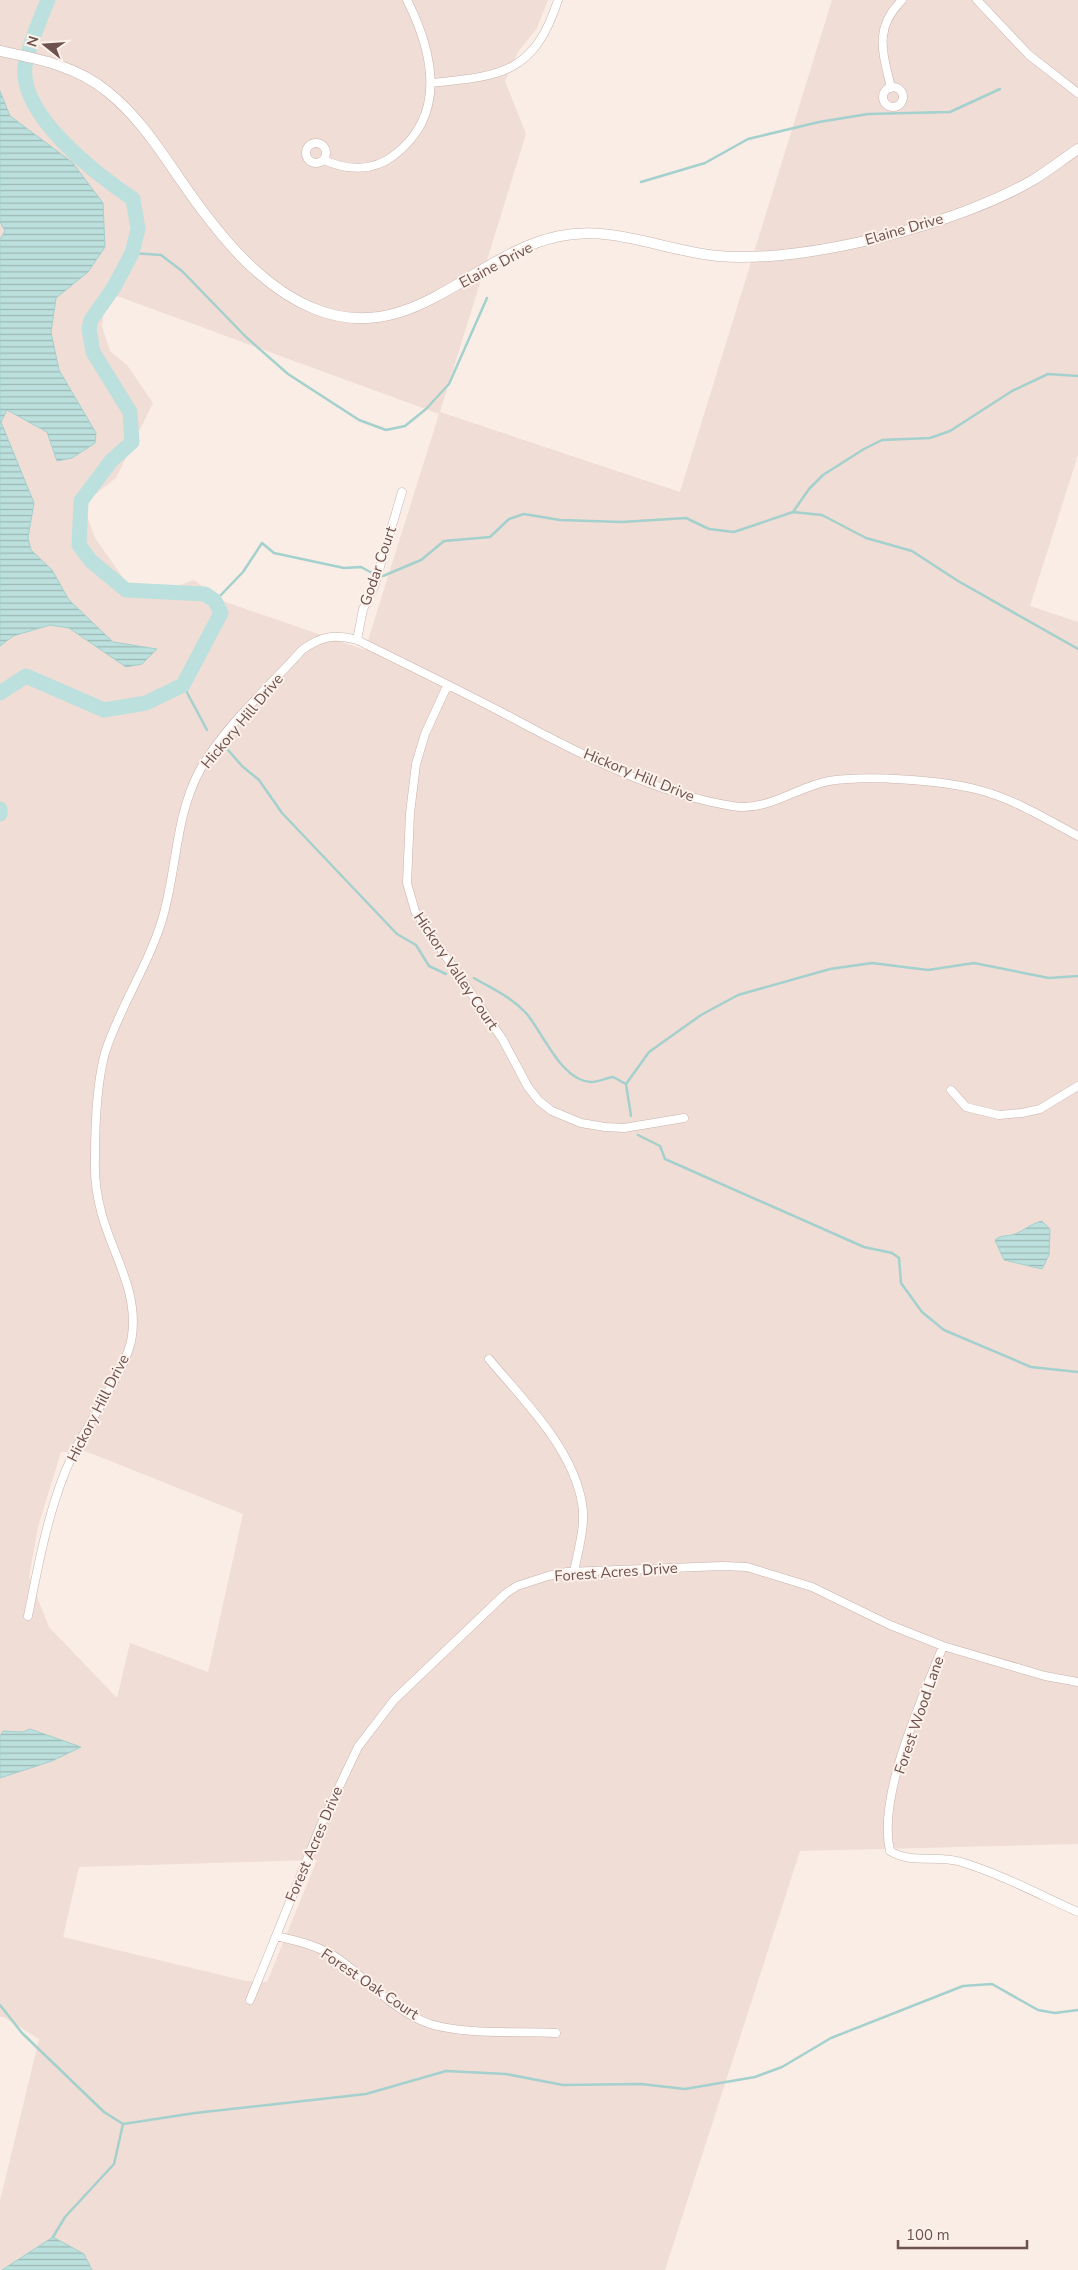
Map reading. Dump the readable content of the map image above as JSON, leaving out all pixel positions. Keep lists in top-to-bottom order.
{
  "streets": {
    "street": [
      "Elaine Drive",
      "Godar Court",
      "Hickory Hill Drive",
      "Hickory Valley Court",
      "Forest Acres Drive",
      "Forest Wood Lane",
      "Forest Oak Court"
    ]
  },
  "crossings": [
    ["Godar Court", "Hickory Hill Drive"],
    ["Hickory Hill Drive", "Hickory Valley Court"],
    ["Forest Acres Drive", "Forest Wood Lane"],
    ["Forest Acres Drive", "Forest Oak Court"]
  ],
  "scale_bar": "100 m",
  "north": "left"
}
